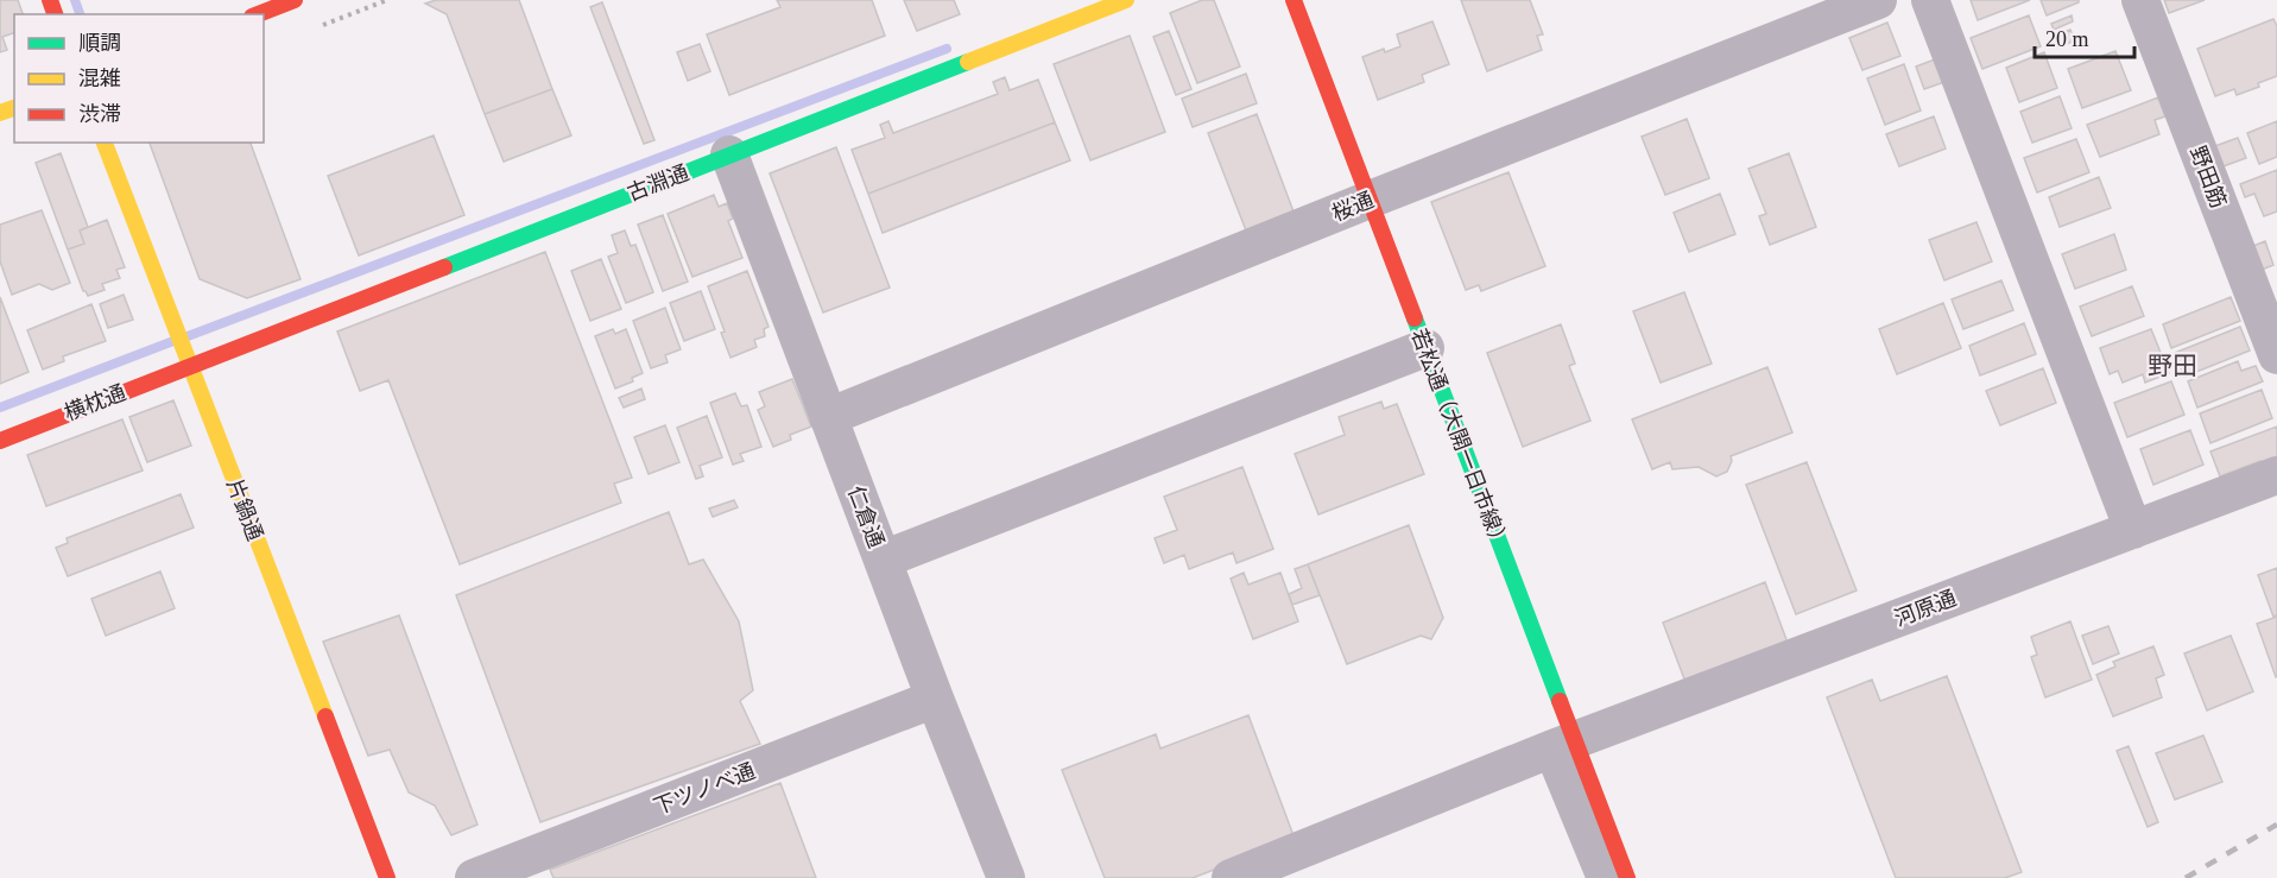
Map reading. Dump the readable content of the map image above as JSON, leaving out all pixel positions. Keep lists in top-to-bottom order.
{
  "streets": {
    "main road": [
      "古淵通",
      "横枕通",
      "若松通（大開一日市線）",
      "片鍋通"
    ],
    "street": [
      "野田筋",
      "桜通",
      "仁倉通",
      "河原通",
      "下ツノベ通"
    ]
  },
  "crossings": [
    ["古淵通", "横枕通"],
    ["古淵通", "片鍋通"],
    ["古淵通", "仁倉通"],
    ["桜通", "若松通（大開一日市線）"],
    ["桜通", "仁倉通"],
    ["横枕通", "片鍋通"],
    ["若松通（大開一日市線）", "河原通"],
    ["仁倉通", "下ツノベ通"]
  ],
  "districts": ["野田"],
  "legend": ["順調", "混雑", "渋滞"],
  "scale_bar": "20 m"
}
